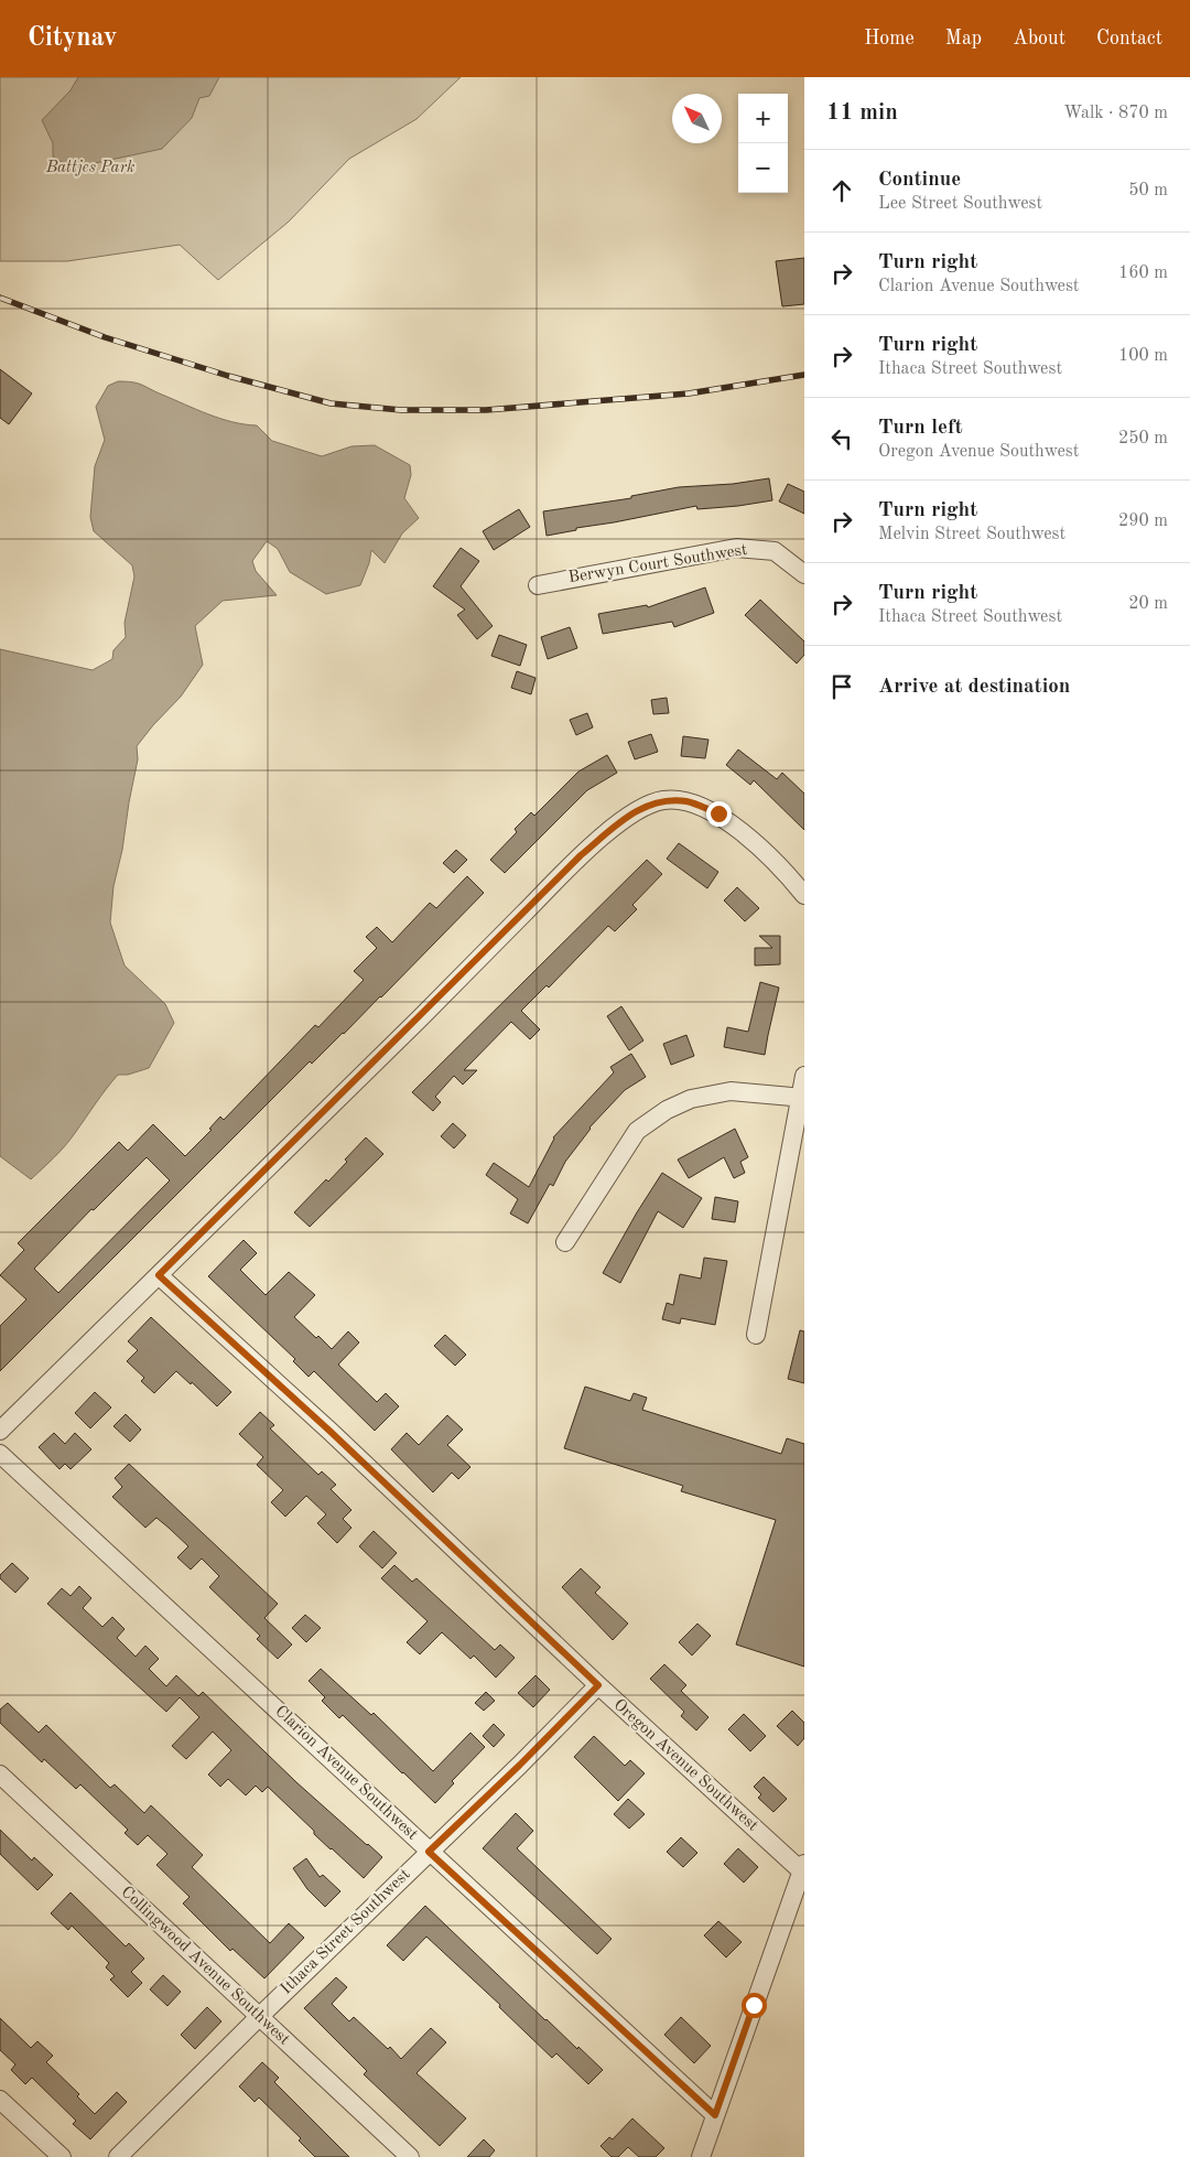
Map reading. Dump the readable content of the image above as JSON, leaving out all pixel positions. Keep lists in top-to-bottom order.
{
  "streets": {
    "street": [
      "Berwyn Court Southwest",
      "Oregon Avenue Southwest",
      "Clarion Avenue Southwest",
      "Ithaca Street Southwest",
      "Collingwood Avenue Southwest"
    ]
  },
  "crossings": [
    ["Oregon Avenue Southwest", "Ithaca Street Southwest"],
    ["Clarion Avenue Southwest", "Ithaca Street Southwest"],
    ["Ithaca Street Southwest", "Collingwood Avenue Southwest"]
  ],
  "parks": ["Battjes Park"],
  "north": "top left",
  "page": {
    "header": "Citynav",
    "nav": [
      "Home",
      "Map",
      "About",
      "Contact"
    ],
    "heading": ["11 min", "Walk · 870 m"],
    "map_buttons": ["+", "−"],
    "list": [
      ["Continue", "Lee Street Southwest", "50 m"],
      ["Turn right", "Clarion Avenue Southwest", "160 m"],
      ["Turn right", "Ithaca Street Southwest", "100 m"],
      ["Turn left", "Oregon Avenue Southwest", "250 m"],
      ["Turn right", "Melvin Street Southwest", "290 m"],
      ["Turn right", "Ithaca Street Southwest", "20 m"],
      "Arrive at destination"
    ]
  }
}
